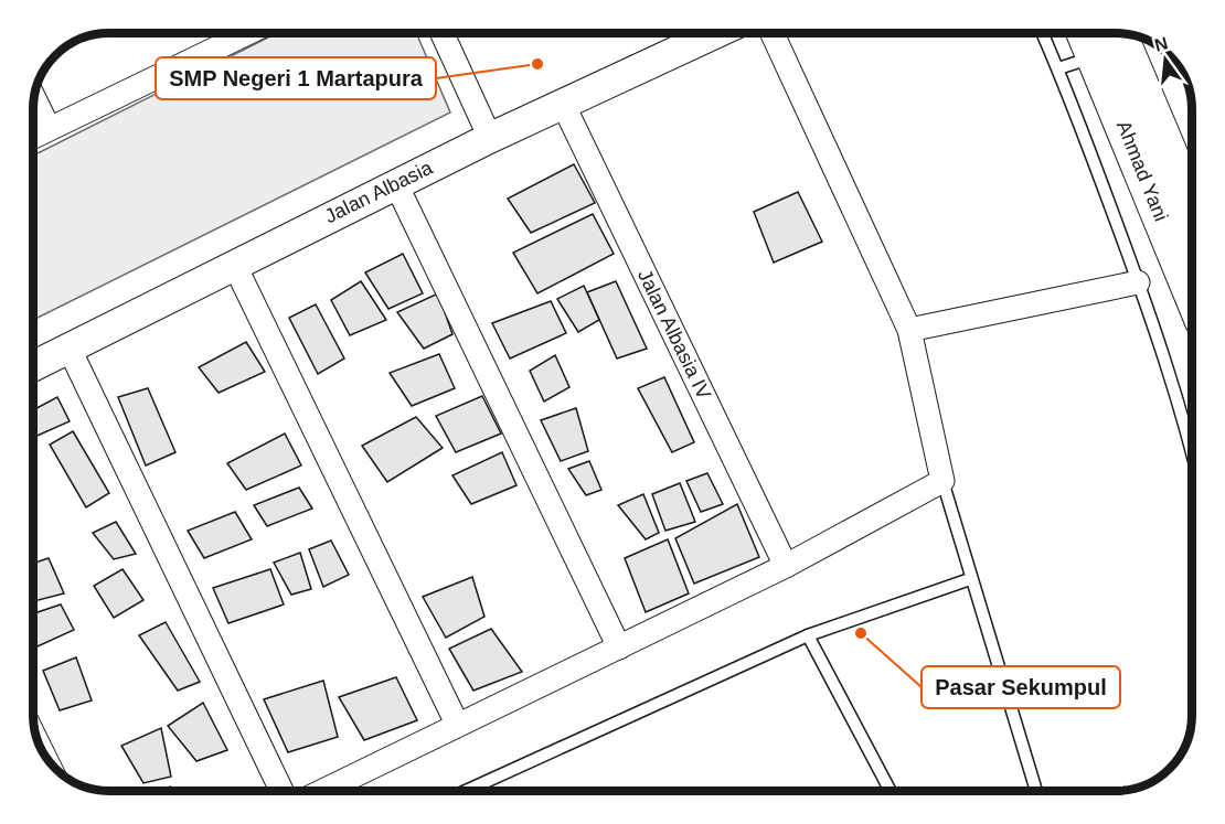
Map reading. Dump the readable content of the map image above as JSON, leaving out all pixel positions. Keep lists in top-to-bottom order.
{
  "streets": {
    "highway": ["Ahmad Yani"],
    "street": ["Jalan Albasia", "Jalan Albasia IV"]
  },
  "crossings": [
    ["Jalan Albasia", "Jalan Albasia IV"]
  ],
  "places": ["SMP Negeri 1 Martapura", "Pasar Sekumpul"],
  "north": "top"
}
